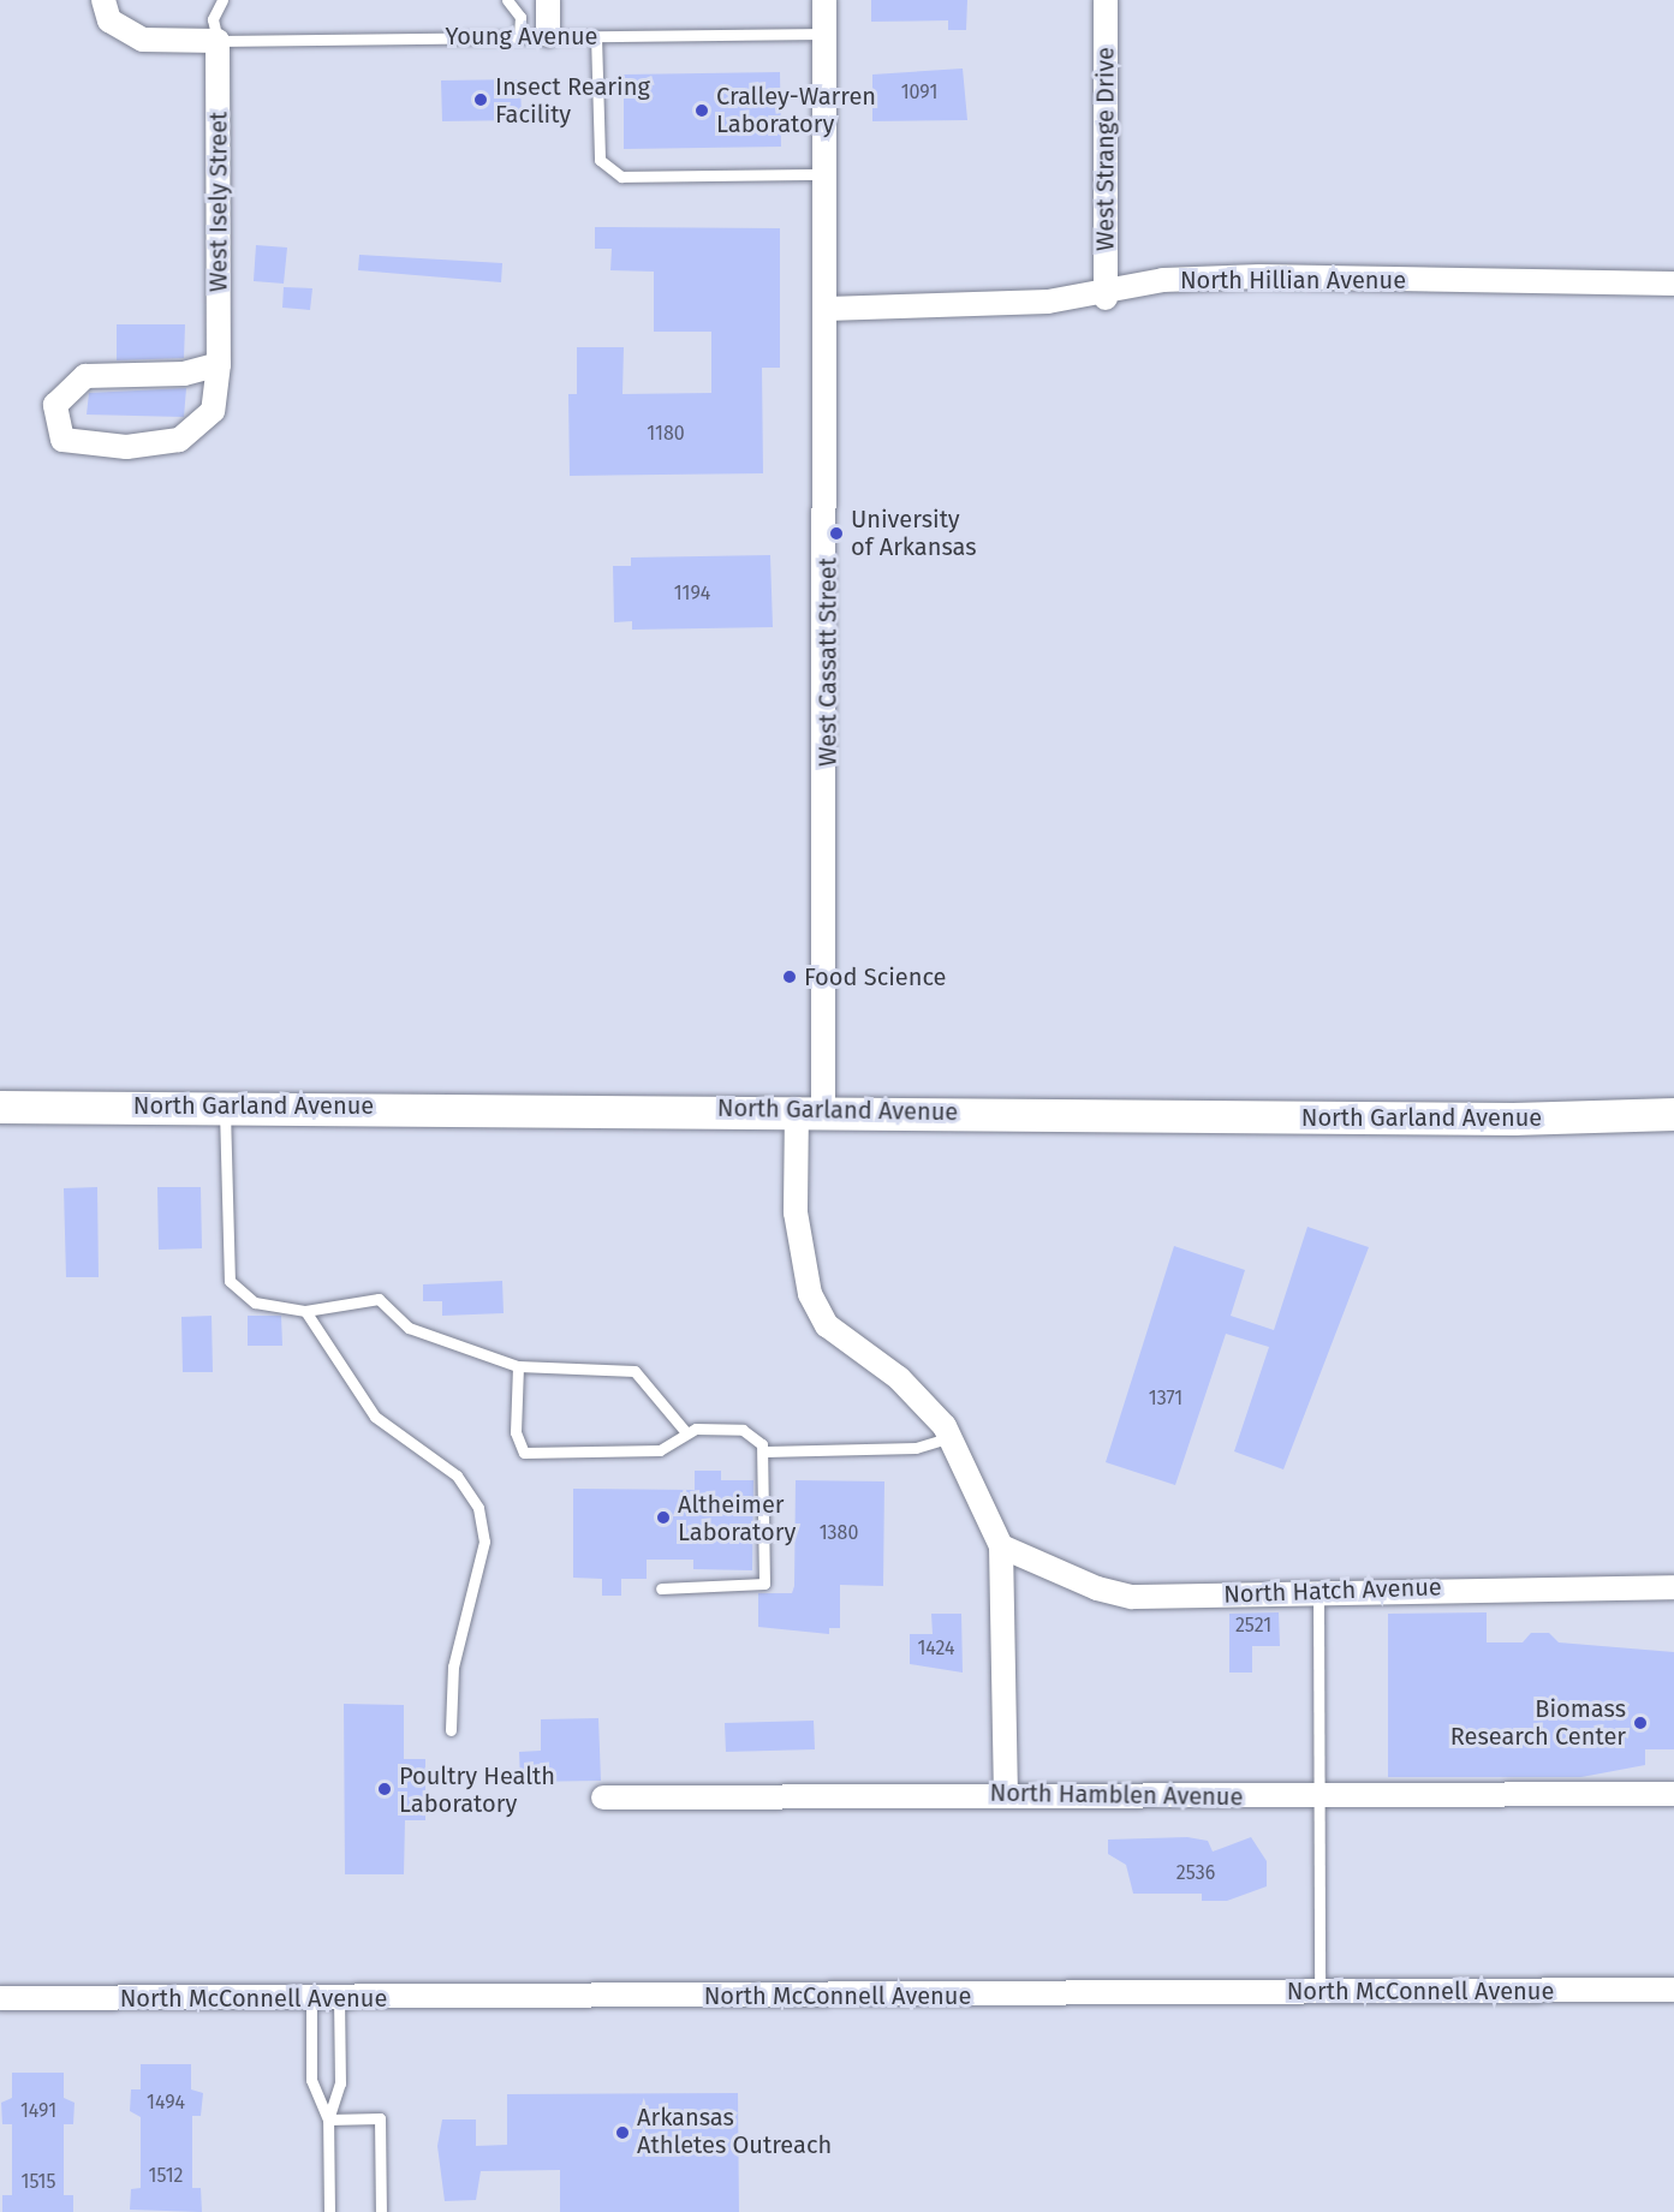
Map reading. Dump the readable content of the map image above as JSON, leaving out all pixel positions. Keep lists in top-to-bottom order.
{
  "streets": {
    "main road": ["North Garland Avenue"],
    "street": [
      "West Strange Drive",
      "West Isely Street",
      "North Hillian Avenue",
      "West Cassatt Street",
      "North Hatch Avenue",
      "North Hamblen Avenue",
      "North McConnell Avenue"
    ],
    "lane": ["Young Avenue"]
  },
  "crossings": [
    ["Young Avenue", "West Isely Street"],
    ["Young Avenue", "West Cassatt Street"],
    ["West Strange Drive", "North Hillian Avenue"],
    ["North Hillian Avenue", "West Cassatt Street"],
    ["West Cassatt Street", "North Garland Avenue"],
    ["West Cassatt Street", "North Hatch Avenue"]
  ],
  "places": [
    "Insect Rearing Facility",
    "Cralley-Warren Laboratory",
    "University of Arkansas",
    "Food Science",
    "Altheimer Laboratory",
    "Biomass Research Center",
    "Poultry Health Laboratory",
    "Arkansas Athletes Outreach"
  ],
  "house_numbers": [
    "1091",
    "1180",
    "1194",
    "1371",
    "1380",
    "2521",
    "1424",
    "2536",
    "1494",
    "1491",
    "1512",
    "1515"
  ]
}
